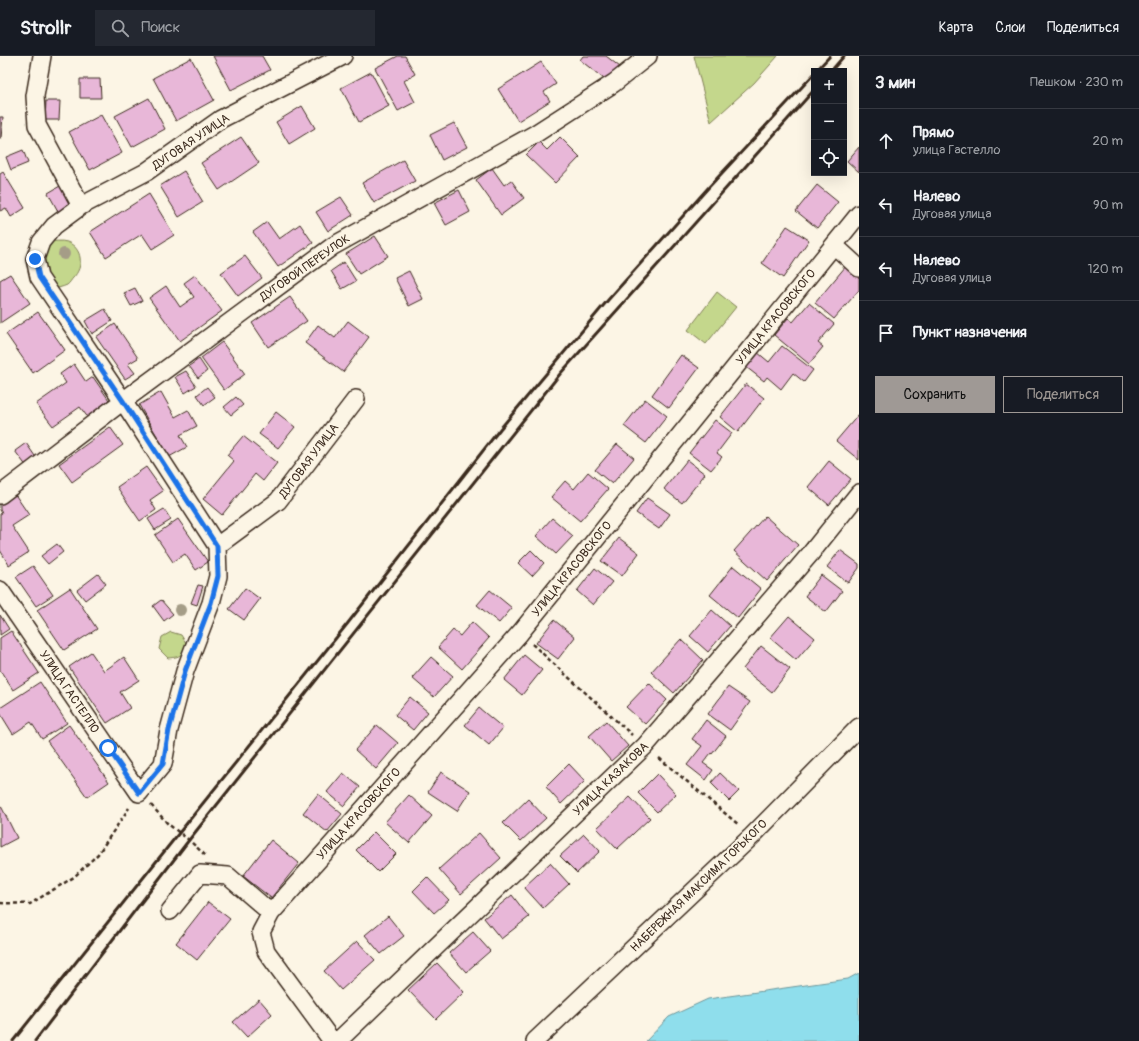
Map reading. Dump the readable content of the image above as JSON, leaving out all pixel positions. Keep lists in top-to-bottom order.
{
  "streets": {
    "street": [
      "ДУГОВАЯ УЛИЦА",
      "ДУГОВОЙ ПЕРЕУЛОК",
      "УЛИЦА КРАСОВСКОГО",
      "УЛИЦА ГАСТЕЛЛО",
      "УЛИЦА КАЗАКОВА",
      "НАБЕРЕЖНАЯ МАКСИМА ГОРЬКОГО"
    ]
  },
  "crossings": [
    ["ДУГОВАЯ УЛИЦА", "ДУГОВОЙ ПЕРЕУЛОК"]
  ],
  "page": {
    "header": "Strollr",
    "search": "Поиск",
    "nav": ["Карта", "Слои", "Поделиться"],
    "heading": ["3 мин", "Пешком · 230 m"],
    "map_buttons": ["+", "−"],
    "list": [
      ["Прямо", "улица Гастелло", "20 m"],
      ["Налево", "Дуговая улица", "90 m"],
      ["Налево", "Дуговая улица", "120 m"],
      "Пункт назначения"
    ],
    "buttons": ["Сохранить", "Поделиться"]
  }
}
